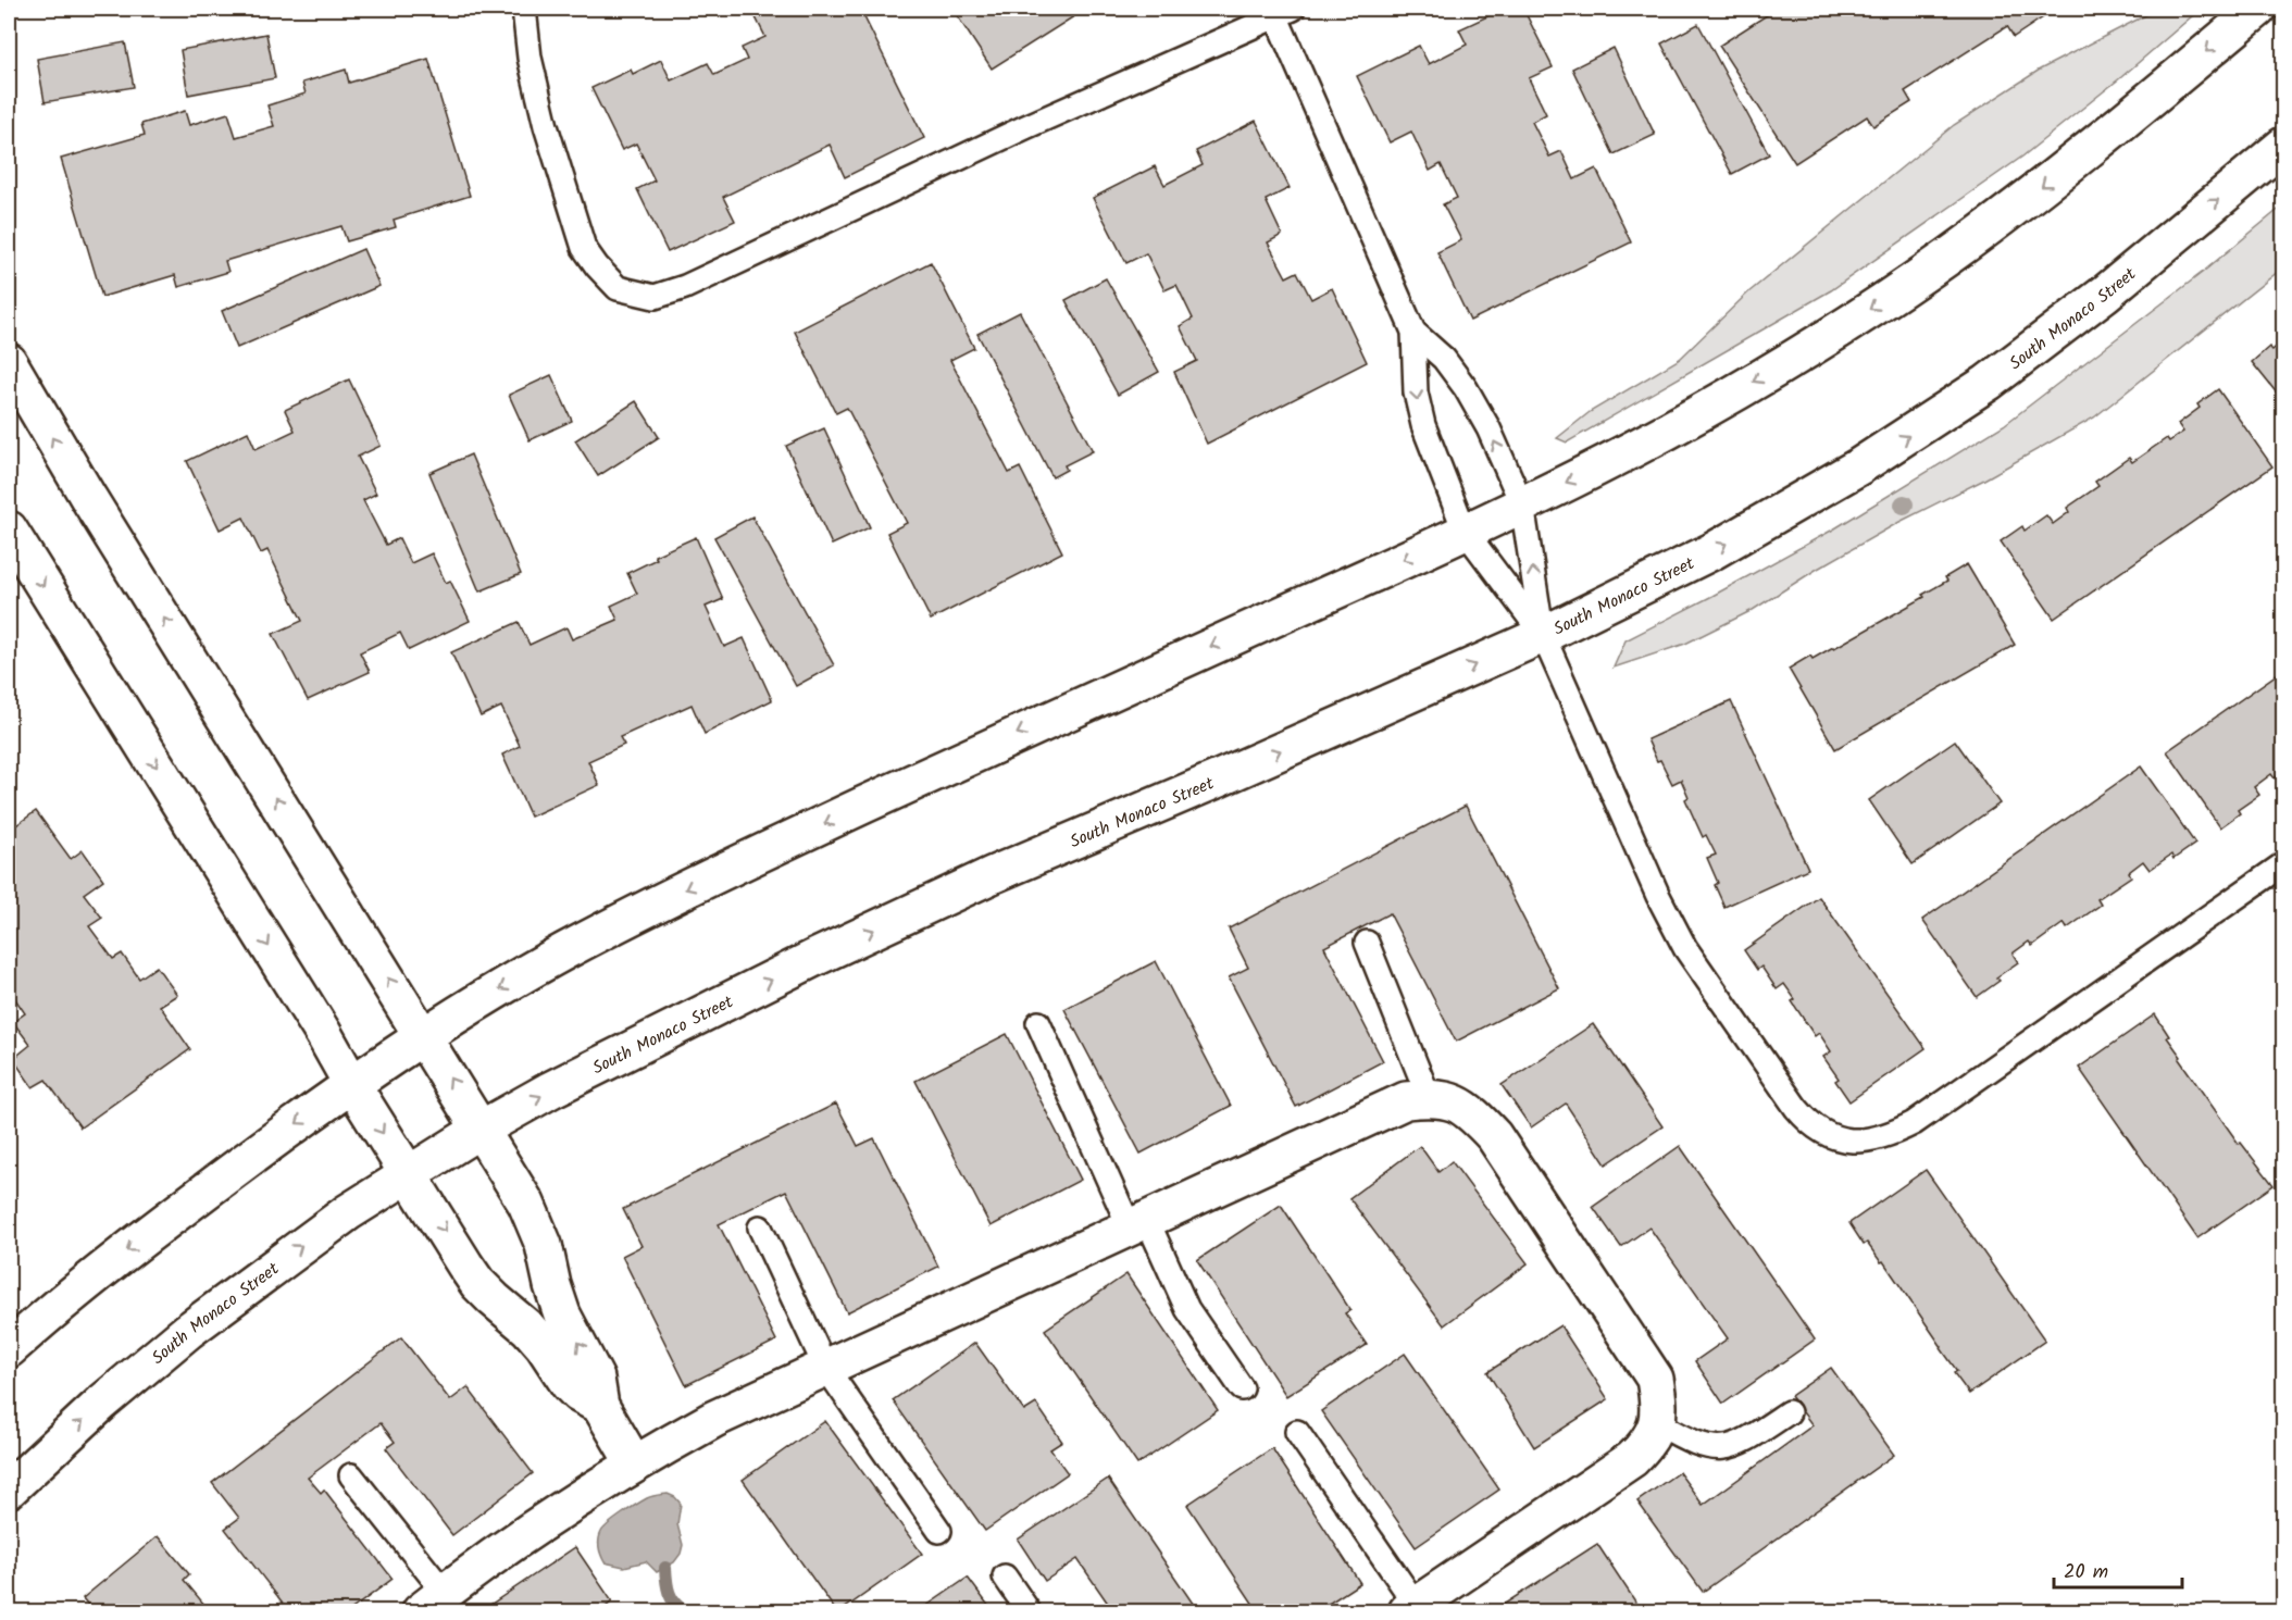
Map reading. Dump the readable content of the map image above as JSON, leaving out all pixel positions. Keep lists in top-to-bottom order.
{
  "streets": {
    "main road": ["South Monaco Street"]
  },
  "scale_bar": "20 m"
}
